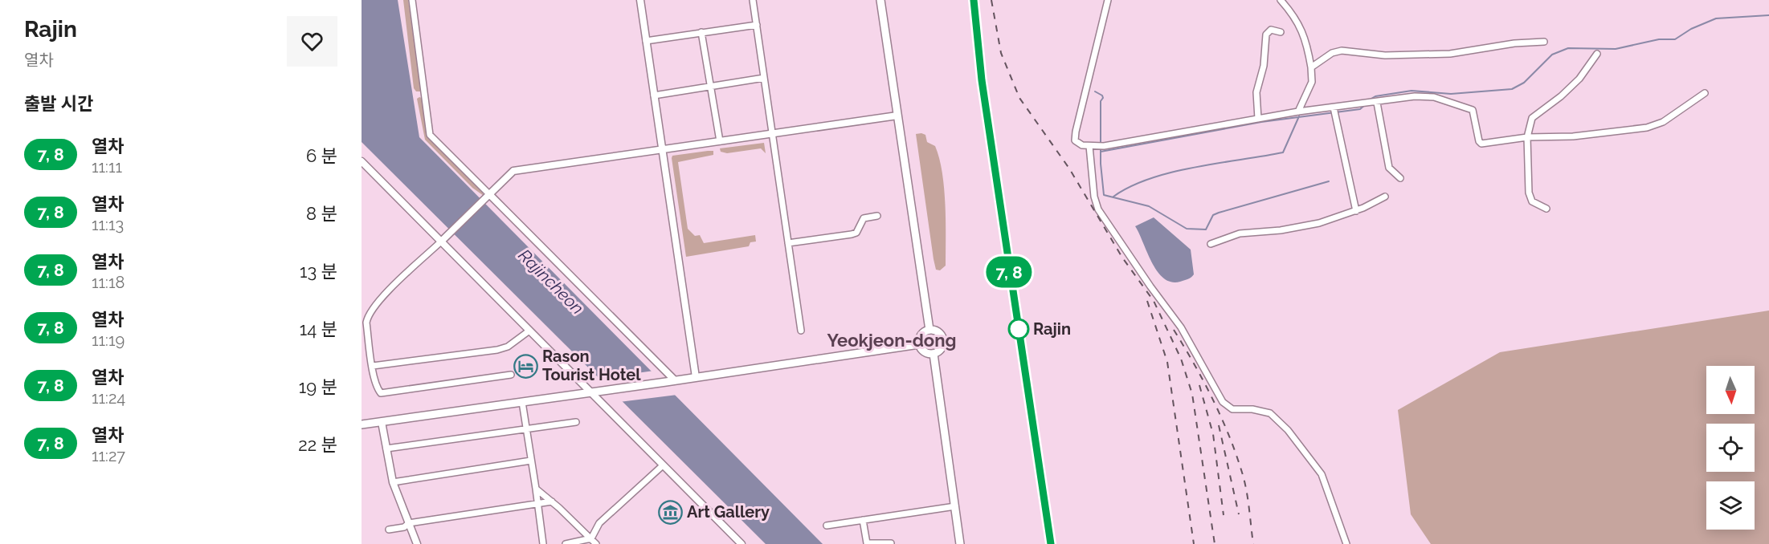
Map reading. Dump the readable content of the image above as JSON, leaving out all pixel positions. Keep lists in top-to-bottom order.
{
  "districts": ["Yeokjeon-dong"],
  "water": ["Rajincheon"],
  "places": {
    "other": ["Rajin"],
    "hotel": ["Rason Tourist Hotel"],
    "museum": ["Art Gallery"]
  },
  "north": "bottom",
  "page": {
    "heading": [
      ["Rajin", "열차"],
      "출발 시간"
    ],
    "on_map": "7, 8",
    "list": [
      {
        "mark": "7, 8",
        "name": "열차",
        "note": "11:11",
        "value": "6 분"
      },
      {
        "mark": "7, 8",
        "name": "열차",
        "note": "11:13",
        "value": "8 분"
      },
      {
        "mark": "7, 8",
        "name": "열차",
        "note": "11:18",
        "value": "13 분"
      },
      {
        "mark": "7, 8",
        "name": "열차",
        "note": "11:19",
        "value": "14 분"
      },
      {
        "mark": "7, 8",
        "name": "열차",
        "note": "11:24",
        "value": "19 분"
      },
      {
        "mark": "7, 8",
        "name": "열차",
        "note": "11:27",
        "value": "22 분"
      }
    ]
  }
}
